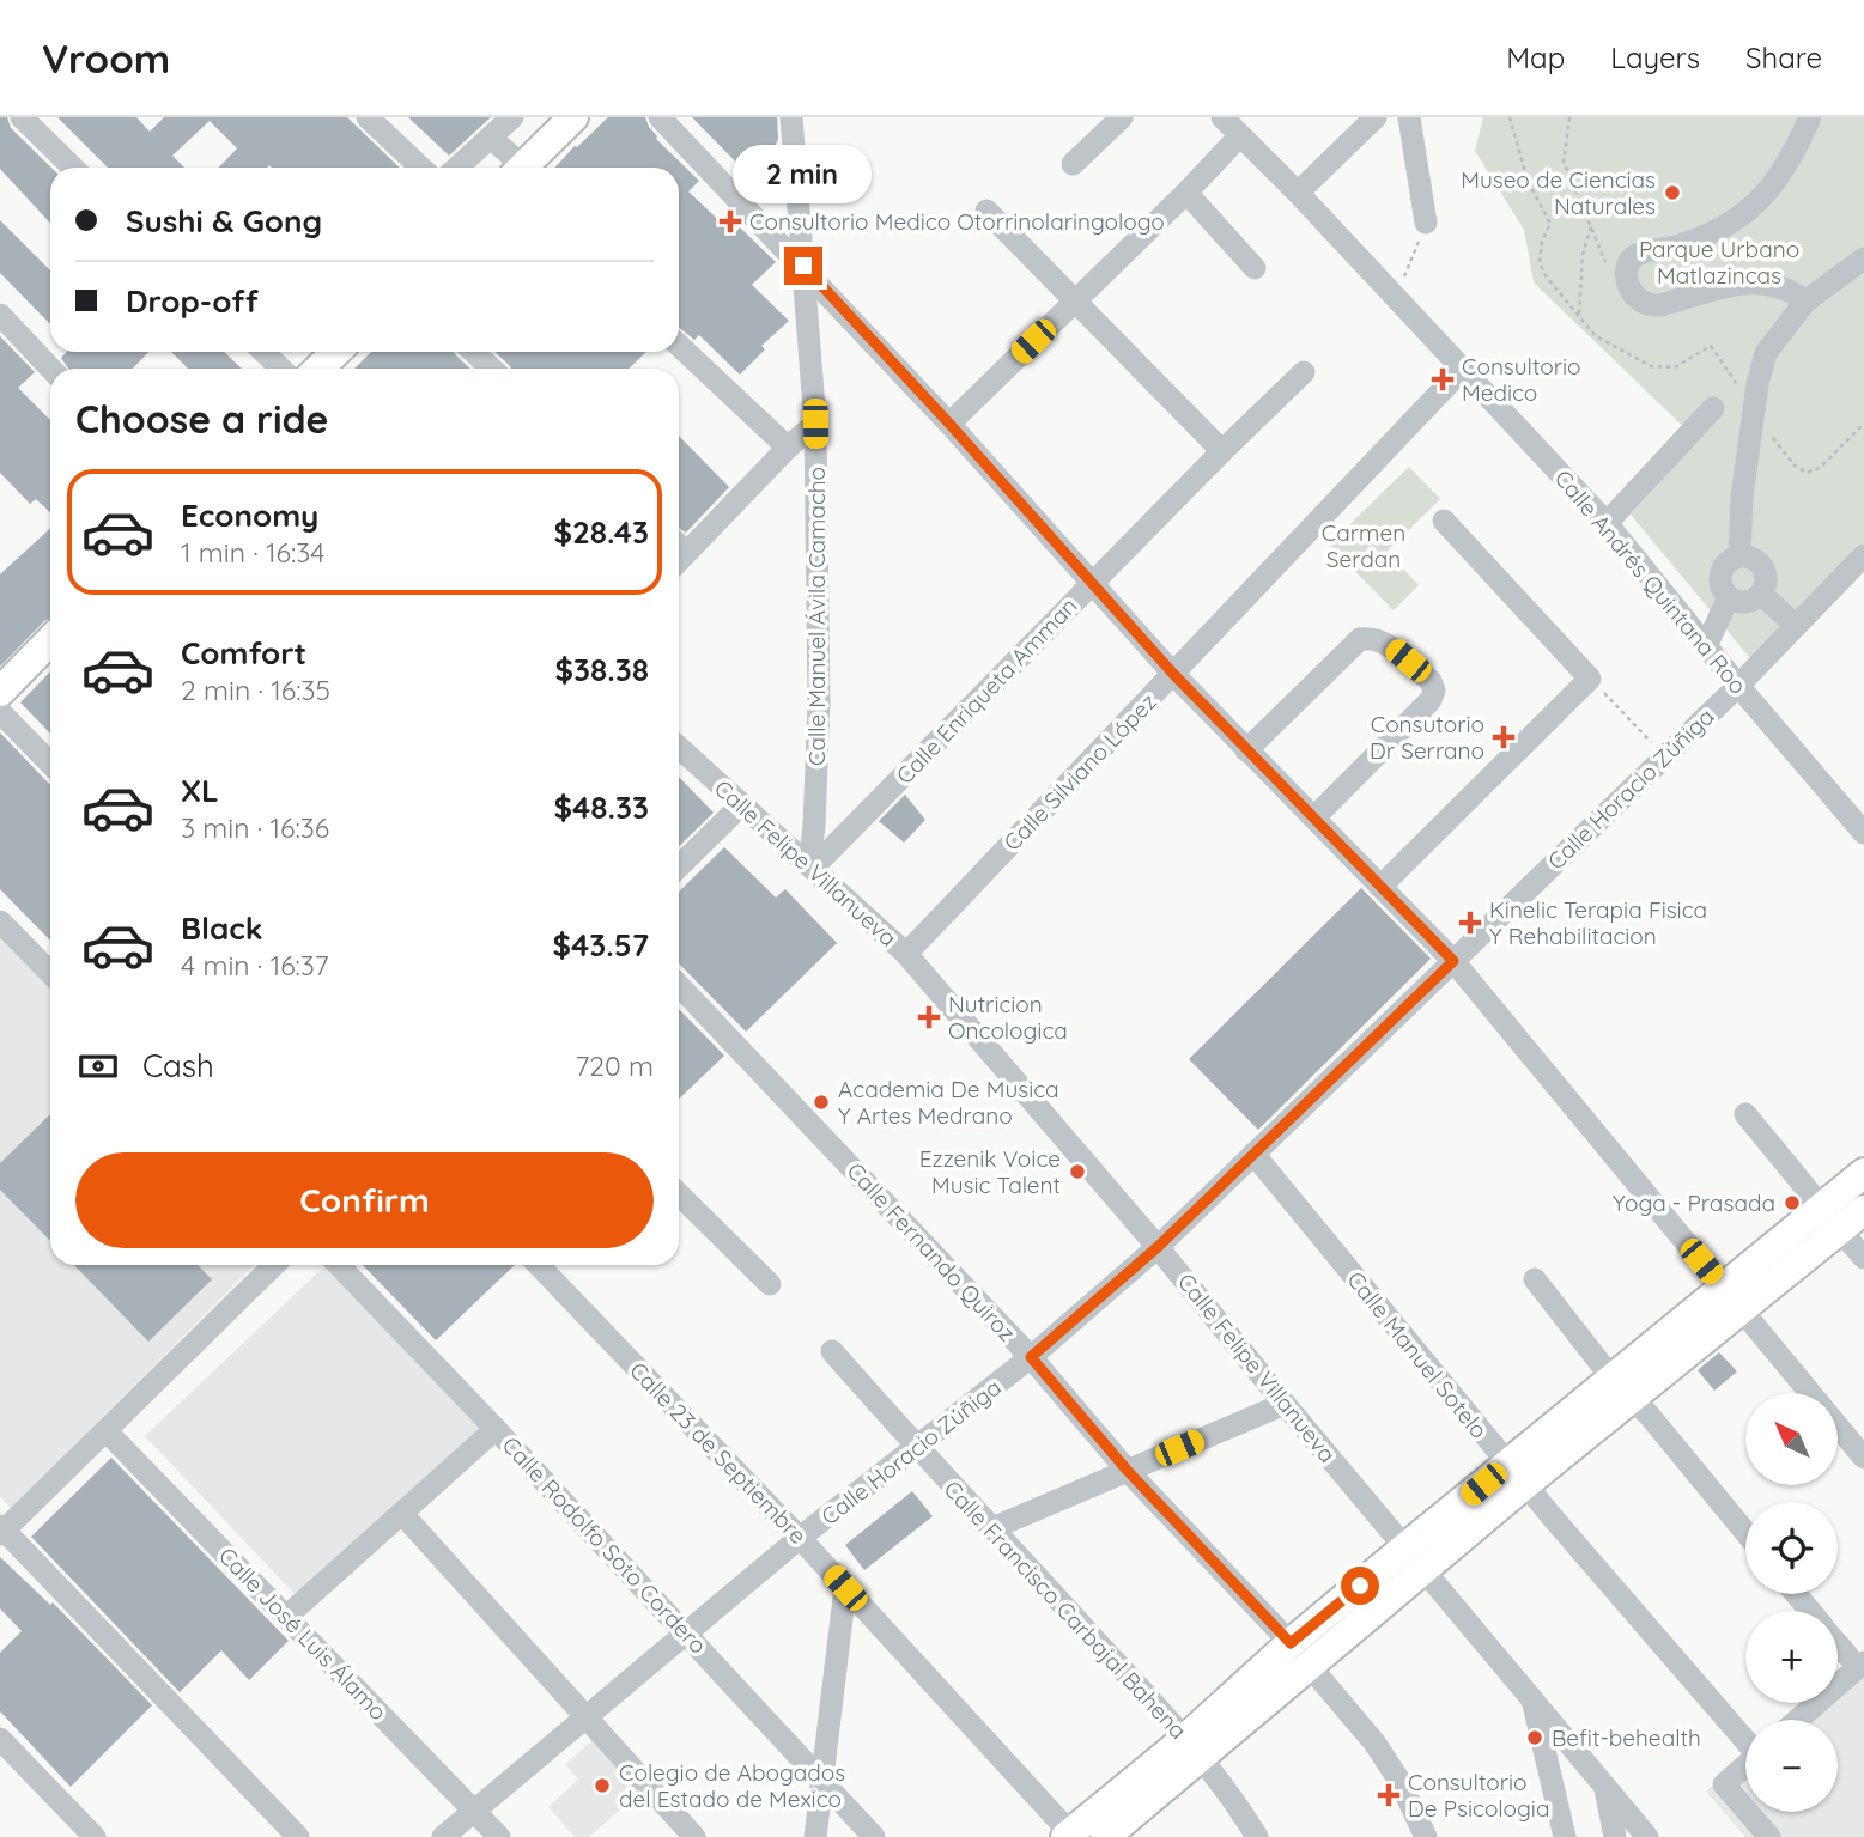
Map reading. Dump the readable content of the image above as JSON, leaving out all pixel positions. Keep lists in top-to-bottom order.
{
  "streets": {
    "street": [
      "Calle Andrés Quintana Roo",
      "Calle Manuel Ávila Camacho",
      "Calle Enriqueta Amman",
      "Calle Silviano López",
      "Calle Horacio Zúñiga",
      "Calle Felipe Villanueva",
      "Calle Fernando Quiroz",
      "Calle Manuel Sotelo",
      "Calle 23 de Septiembre",
      "Calle Rodolfo Soto Cordero",
      "Calle Francisco Carbajal Bahena",
      "Calle José Luis Álamo"
    ]
  },
  "crossings": [
    ["Calle Andrés Quintana Roo", "Calle Silviano López"],
    ["Calle Andrés Quintana Roo", "Calle Horacio Zúñiga"],
    ["Calle Manuel Ávila Camacho", "Calle Enriqueta Amman"],
    ["Calle Manuel Ávila Camacho", "Calle Felipe Villanueva"],
    ["Calle Enriqueta Amman", "Calle Felipe Villanueva"],
    ["Calle Silviano López", "Calle Felipe Villanueva"],
    ["Calle Horacio Zúñiga", "Calle Felipe Villanueva"],
    ["Calle Horacio Zúñiga", "Calle Fernando Quiroz"],
    ["Calle Horacio Zúñiga", "Calle Manuel Sotelo"],
    ["Calle Horacio Zúñiga", "Calle 23 de Septiembre"],
    ["Calle Horacio Zúñiga", "Calle Rodolfo Soto Cordero"],
    ["Calle Horacio Zúñiga", "Calle Francisco Carbajal Bahena"],
    ["Calle Horacio Zúñiga", "Calle José Luis Álamo"]
  ],
  "parks": ["Parque Urbano Matlazincas", "Carmen Serdan"],
  "places": {
    "other": [
      "Museo de Ciencias Naturales",
      "Academia De Musica Y Artes Medrano",
      "Ezzenik Voice Music Talent",
      "Yoga - Prasada",
      "Befit-behealth",
      "Colegio de Abogados del Estado de Mexico"
    ],
    "health": [
      "Consultorio Medico Otorrinolaringologo",
      "Consultorio Medico",
      "Consutorio Dr Serrano",
      "Kinelic Terapia Fisica Y Rehabilitacion",
      "Nutricion Oncologica",
      "Consultorio De Psicologia"
    ]
  },
  "north": "top left",
  "page": {
    "header": "Vroom",
    "nav": ["Map", "Layers", "Share"],
    "bubble": "2 min",
    "banner": ["Sushi & Gong", "Drop-off"],
    "heading": "Choose a ride",
    "list": [
      {
        "name": "Economy",
        "note": "1 min · 16:34",
        "value": "$28.43"
      },
      {
        "name": "Comfort",
        "note": "2 min · 16:35",
        "value": "$38.38"
      },
      {
        "name": "XL",
        "note": "3 min · 16:36",
        "value": "$48.33"
      },
      {
        "name": "Black",
        "note": "4 min · 16:37",
        "value": "$43.57"
      }
    ],
    "pay": ["Cash", "720 m"],
    "buttons": "Confirm",
    "map_buttons": ["+", "−"]
  }
}
